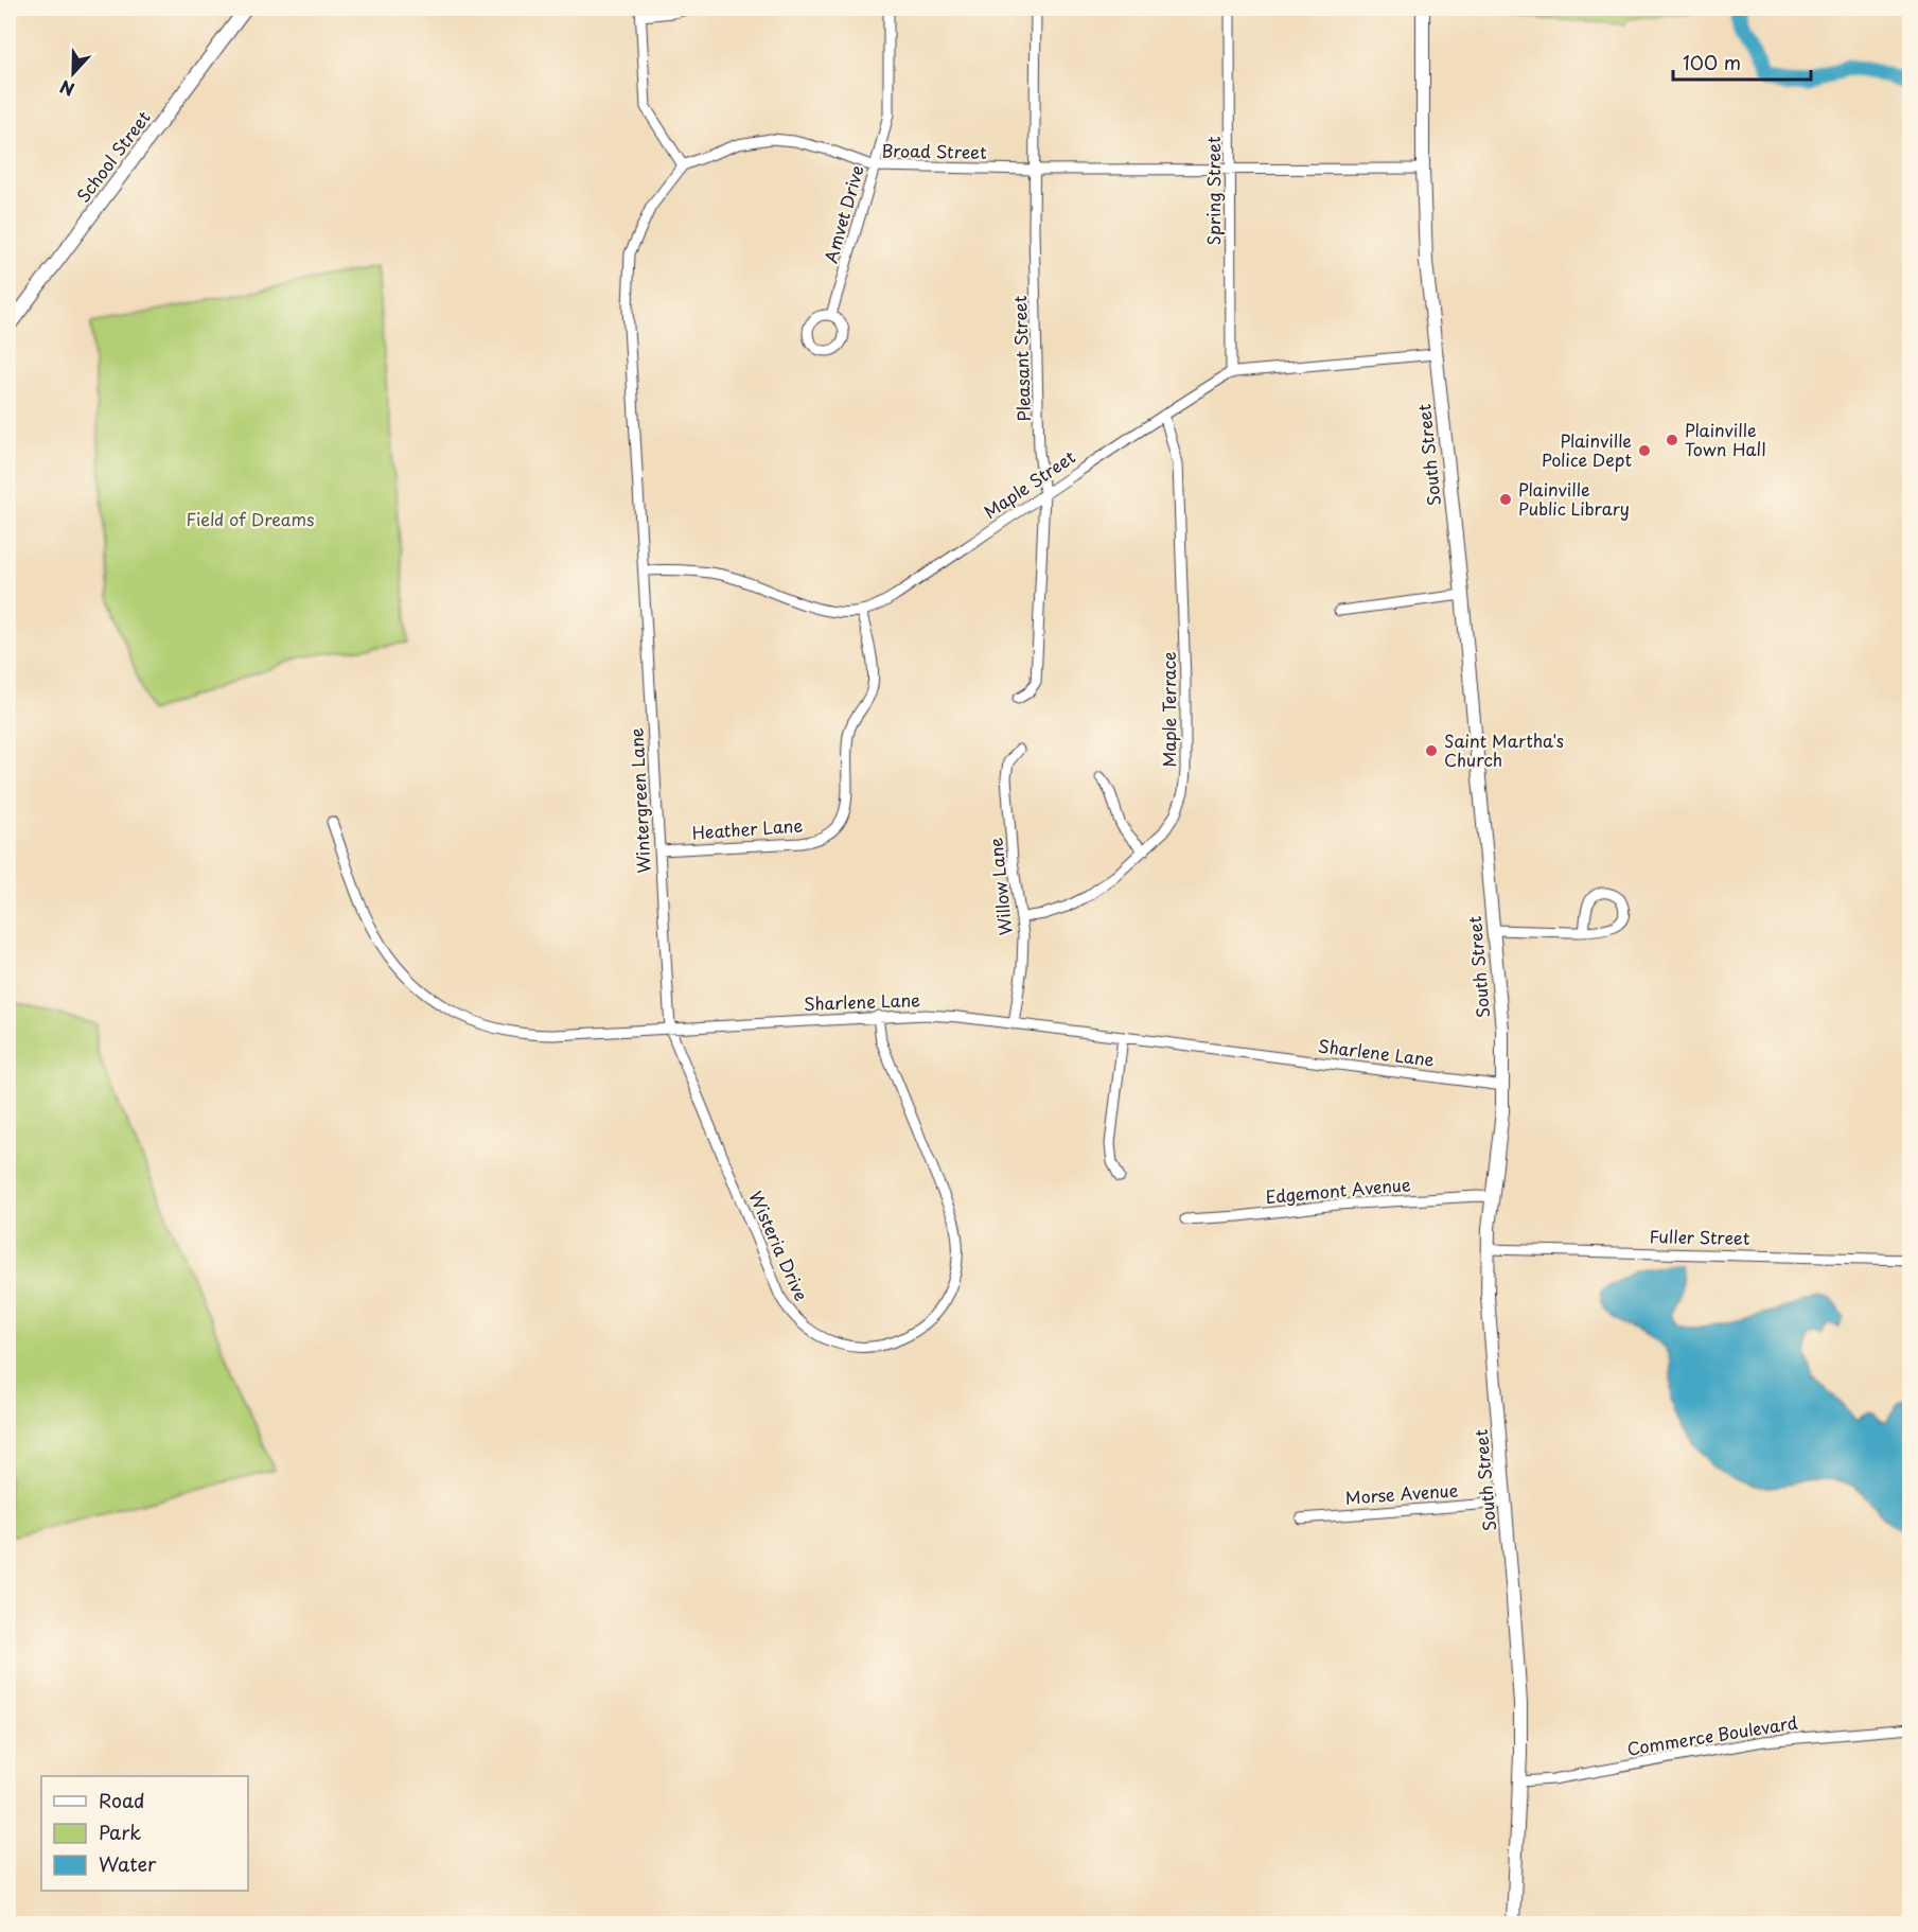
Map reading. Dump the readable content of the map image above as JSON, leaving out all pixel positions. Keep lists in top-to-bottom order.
{
  "streets": {
    "main road": ["School Street", "South Street"],
    "street": [
      "Broad Street",
      "Spring Street",
      "Amvet Drive",
      "Pleasant Street",
      "Maple Street",
      "Maple Terrace",
      "Wintergreen Lane",
      "Heather Lane",
      "Willow Lane",
      "Sharlene Lane",
      "Edgemont Avenue",
      "Fuller Street",
      "Wisteria Drive",
      "Morse Avenue",
      "Commerce Boulevard"
    ]
  },
  "crossings": [
    ["Broad Street", "Spring Street"],
    ["Broad Street", "Amvet Drive"],
    ["Broad Street", "Pleasant Street"],
    ["Broad Street", "South Street"],
    ["Spring Street", "Maple Street"],
    ["Pleasant Street", "Maple Street"],
    ["South Street", "Maple Street"],
    ["South Street", "Sharlene Lane"],
    ["South Street", "Edgemont Avenue"],
    ["South Street", "Fuller Street"],
    ["South Street", "Morse Avenue"],
    ["South Street", "Commerce Boulevard"],
    ["Maple Street", "Maple Terrace"],
    ["Maple Street", "Wintergreen Lane"],
    ["Maple Street", "Heather Lane"],
    ["Maple Terrace", "Willow Lane"],
    ["Wintergreen Lane", "Heather Lane"],
    ["Wintergreen Lane", "Sharlene Lane"],
    ["Wintergreen Lane", "Wisteria Drive"],
    ["Willow Lane", "Sharlene Lane"],
    ["Sharlene Lane", "Wisteria Drive"]
  ],
  "parks": ["Field of Dreams"],
  "places": [
    "Plainville Town Hall",
    "Plainville Police Dept",
    "Plainville Public Library",
    "Saint Martha's Church"
  ],
  "legend": ["Road", "Park", "Water"],
  "scale_bar": "100 m",
  "north": "bottom"
}
